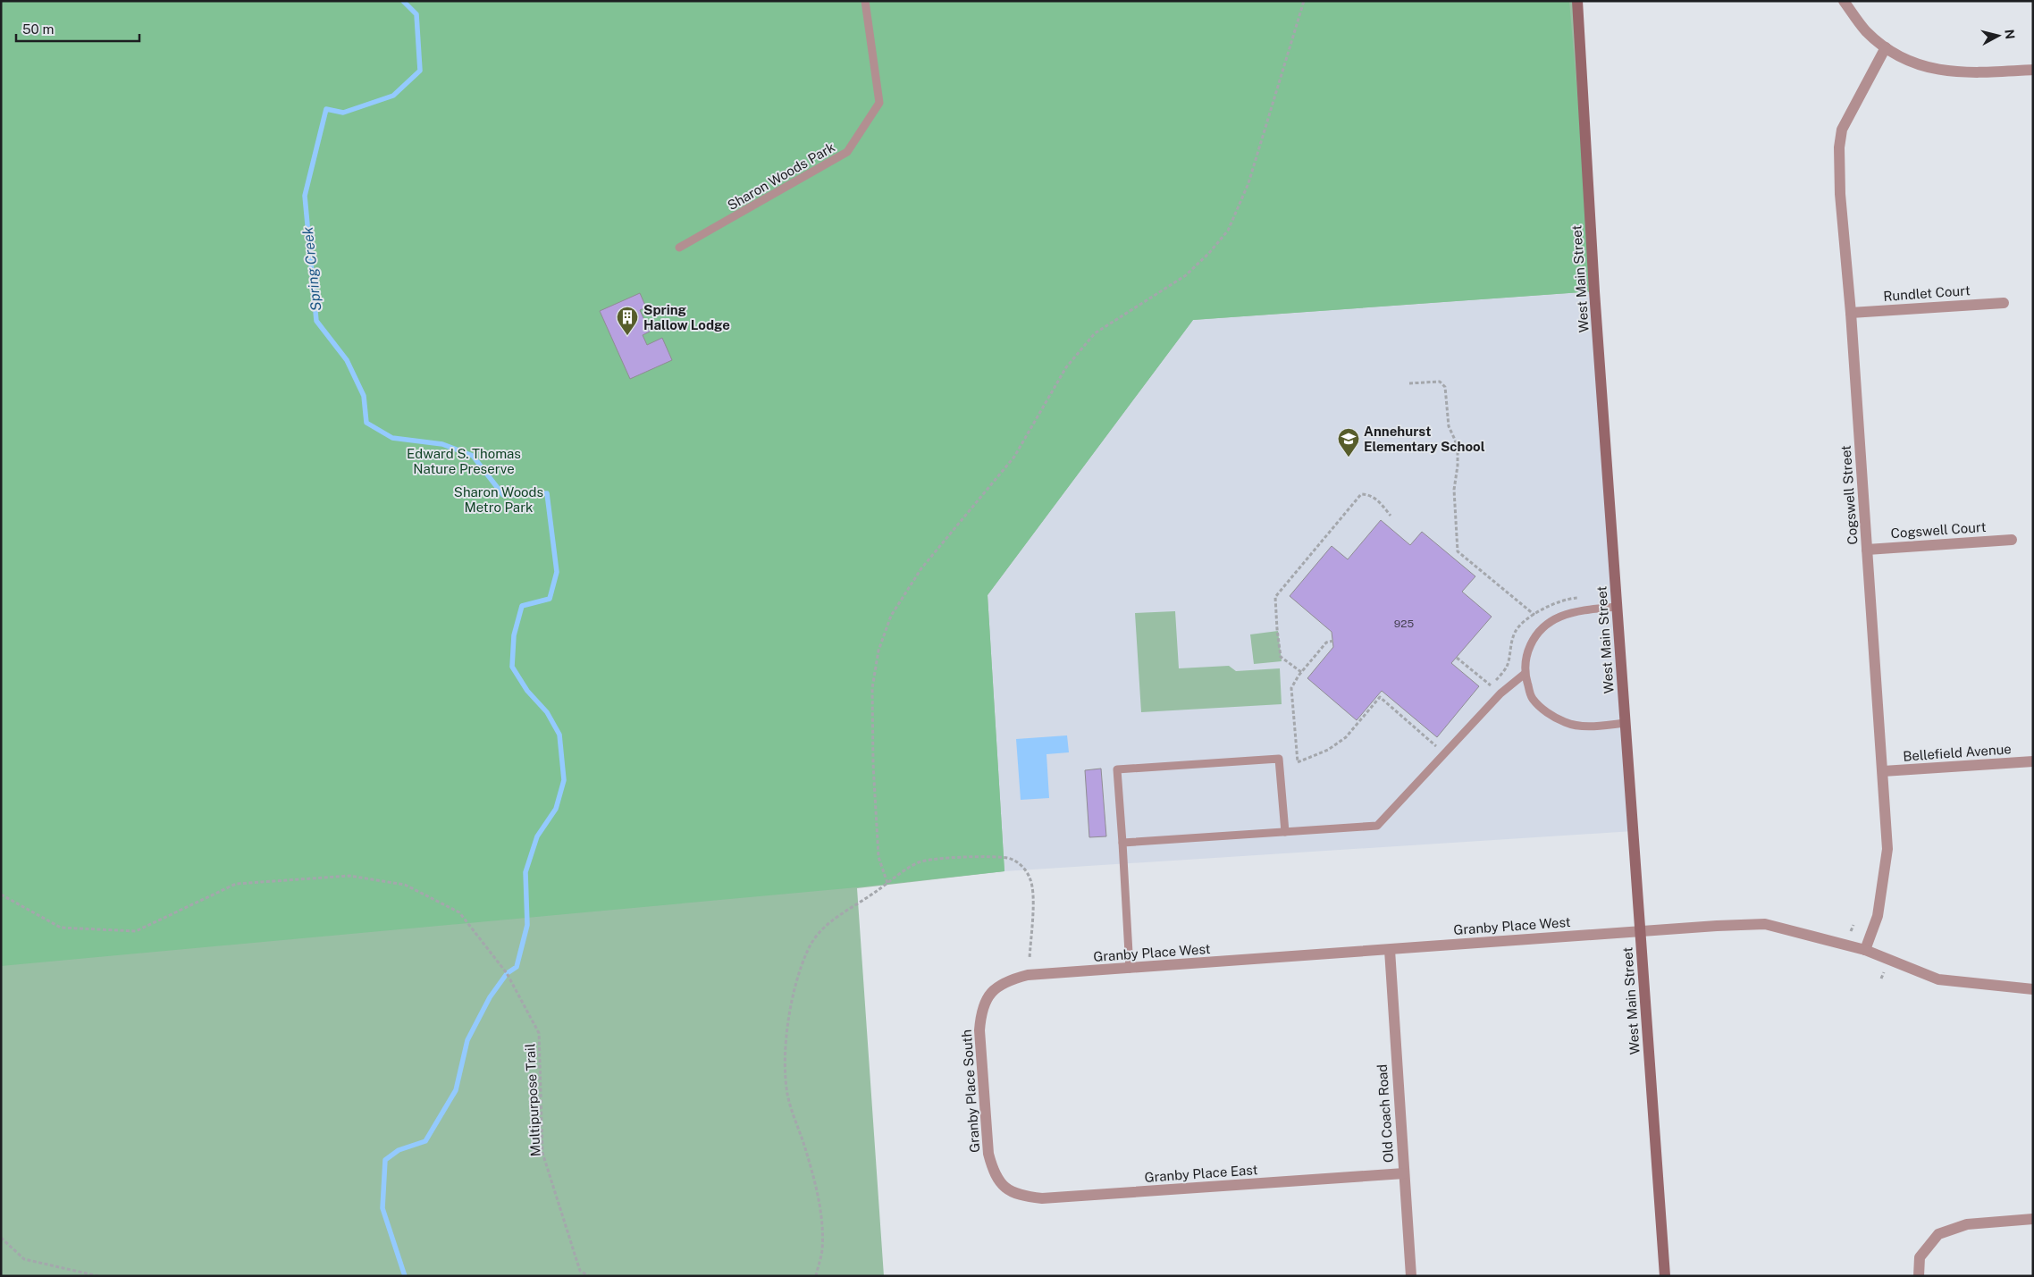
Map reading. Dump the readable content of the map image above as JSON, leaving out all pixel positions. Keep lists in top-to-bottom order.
{
  "streets": {
    "main road": ["West Main Street"],
    "street": [
      "Rundlet Court",
      "Cogswell Street",
      "Cogswell Court",
      "Bellefield Avenue",
      "Granby Place West",
      "Granby Place South",
      "Old Coach Road",
      "Granby Place East"
    ],
    "lane": ["Sharon Woods Park"],
    "path": ["Multipurpose Trail"]
  },
  "crossings": [
    ["West Main Street", "Granby Place West"],
    ["Rundlet Court", "Cogswell Street"],
    ["Cogswell Street", "Cogswell Court"],
    ["Cogswell Street", "Bellefield Avenue"],
    ["Cogswell Street", "Granby Place West"],
    ["Granby Place West", "Granby Place South"],
    ["Granby Place West", "Old Coach Road"],
    ["Granby Place South", "Granby Place East"],
    ["Old Coach Road", "Granby Place East"]
  ],
  "water": ["Spring Creek"],
  "parks": ["Edward S. Thomas Nature Preserve", "Sharon Woods Metro Park"],
  "places": {
    "building": ["Spring Hallow Lodge"],
    "school or university": ["Annehurst Elementary School"]
  },
  "house_numbers": ["925"],
  "scale_bar": "50 m",
  "north": "right"
}
